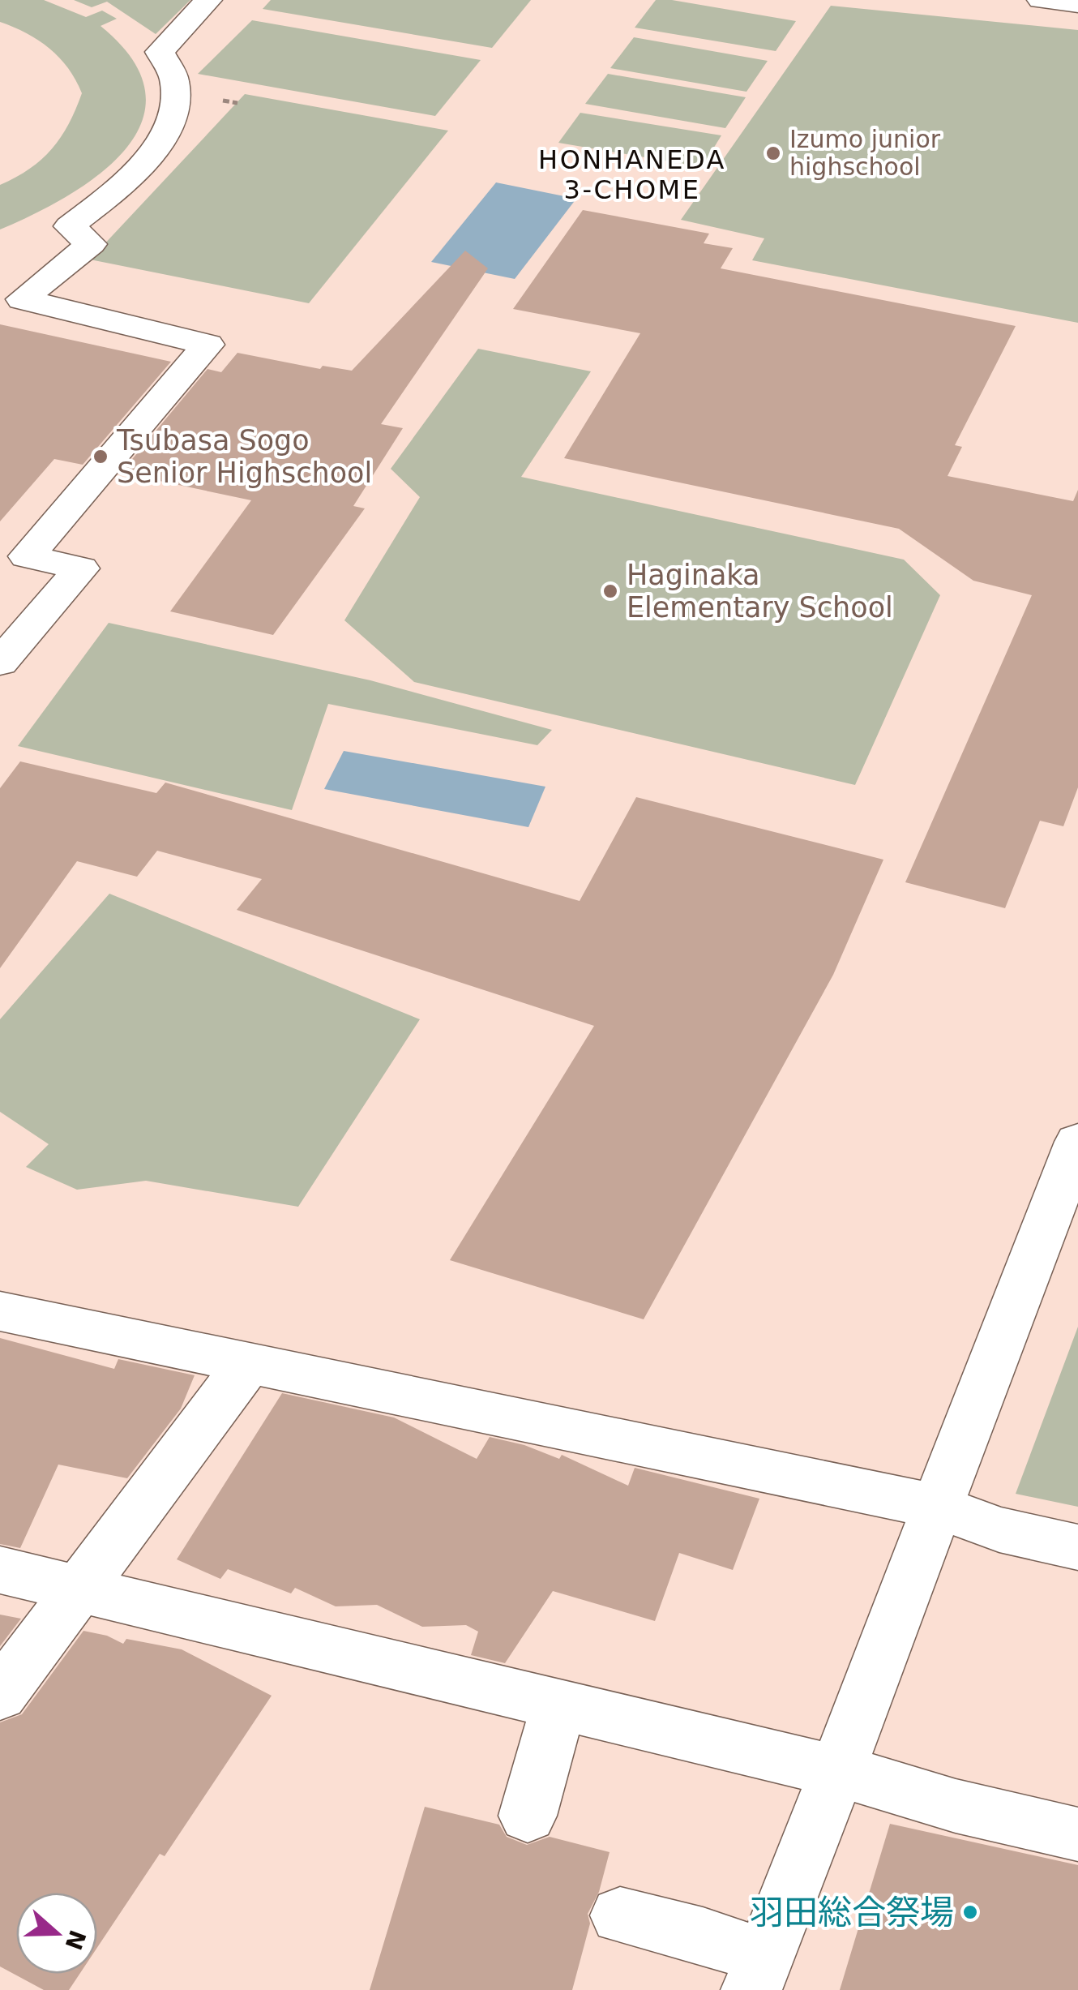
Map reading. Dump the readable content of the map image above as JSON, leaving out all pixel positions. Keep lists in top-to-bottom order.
{
  "districts": ["HONHANEDA 3-CHOME"],
  "places": [
    "Izumo junior highschool",
    "Tsubasa Sogo Senior Highschool",
    "Haginaka Elementary School",
    "羽田総合祭場"
  ],
  "north": "right"
}
